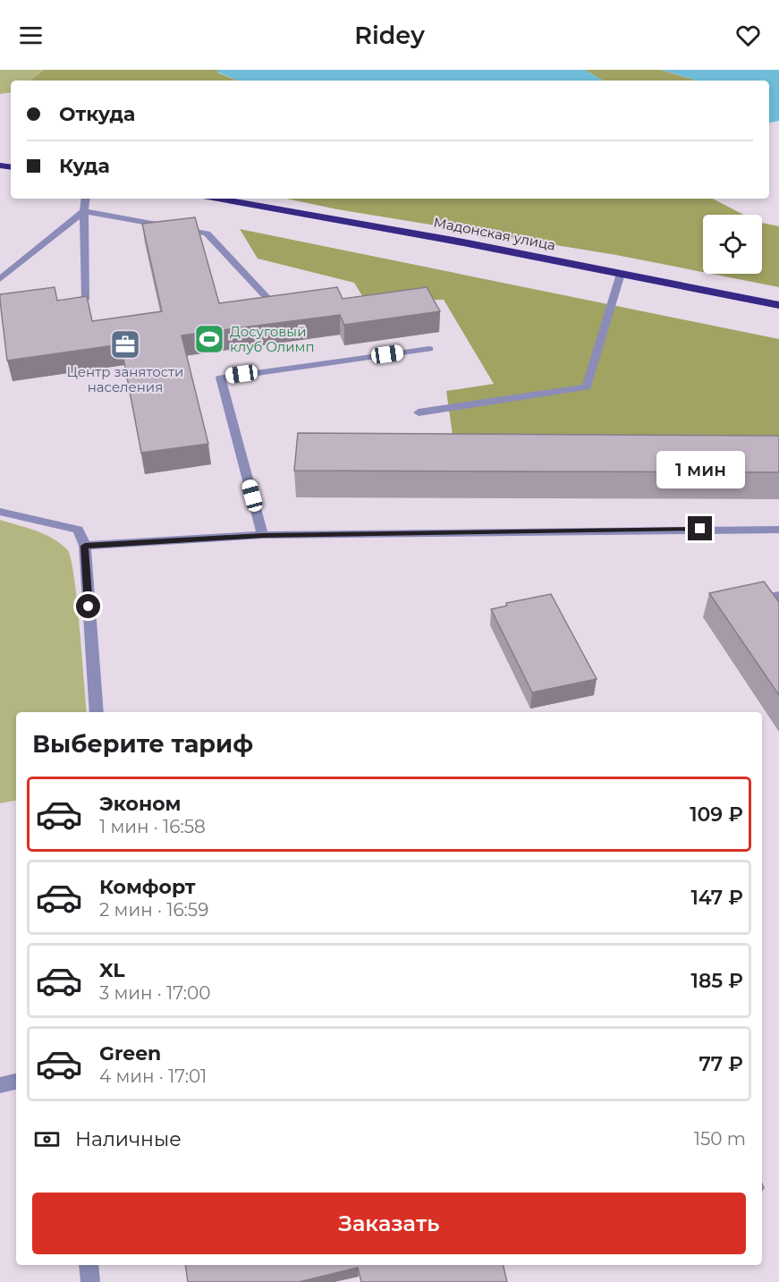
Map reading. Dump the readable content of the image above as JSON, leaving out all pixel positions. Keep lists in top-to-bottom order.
{
  "streets": {
    "highway": ["Мадонская улица"]
  },
  "places": {
    "sports": ["Досуговый клуб Олимп"],
    "office": ["Центр занятости населения"]
  },
  "page": {
    "header": "Ridey",
    "banner": ["Откуда", "Куда"],
    "bubble": "1 мин",
    "heading": "Выберите тариф",
    "list": [
      {
        "name": "Эконом",
        "note": "1 мин · 16:58",
        "value": "109 ₽"
      },
      {
        "name": "Комфорт",
        "note": "2 мин · 16:59",
        "value": "147 ₽"
      },
      {
        "name": "XL",
        "note": "3 мин · 17:00",
        "value": "185 ₽"
      },
      {
        "name": "Green",
        "note": "4 мин · 17:01",
        "value": "77 ₽"
      }
    ],
    "pay": ["Наличные", "150 m"],
    "buttons": "Заказать"
  }
}
